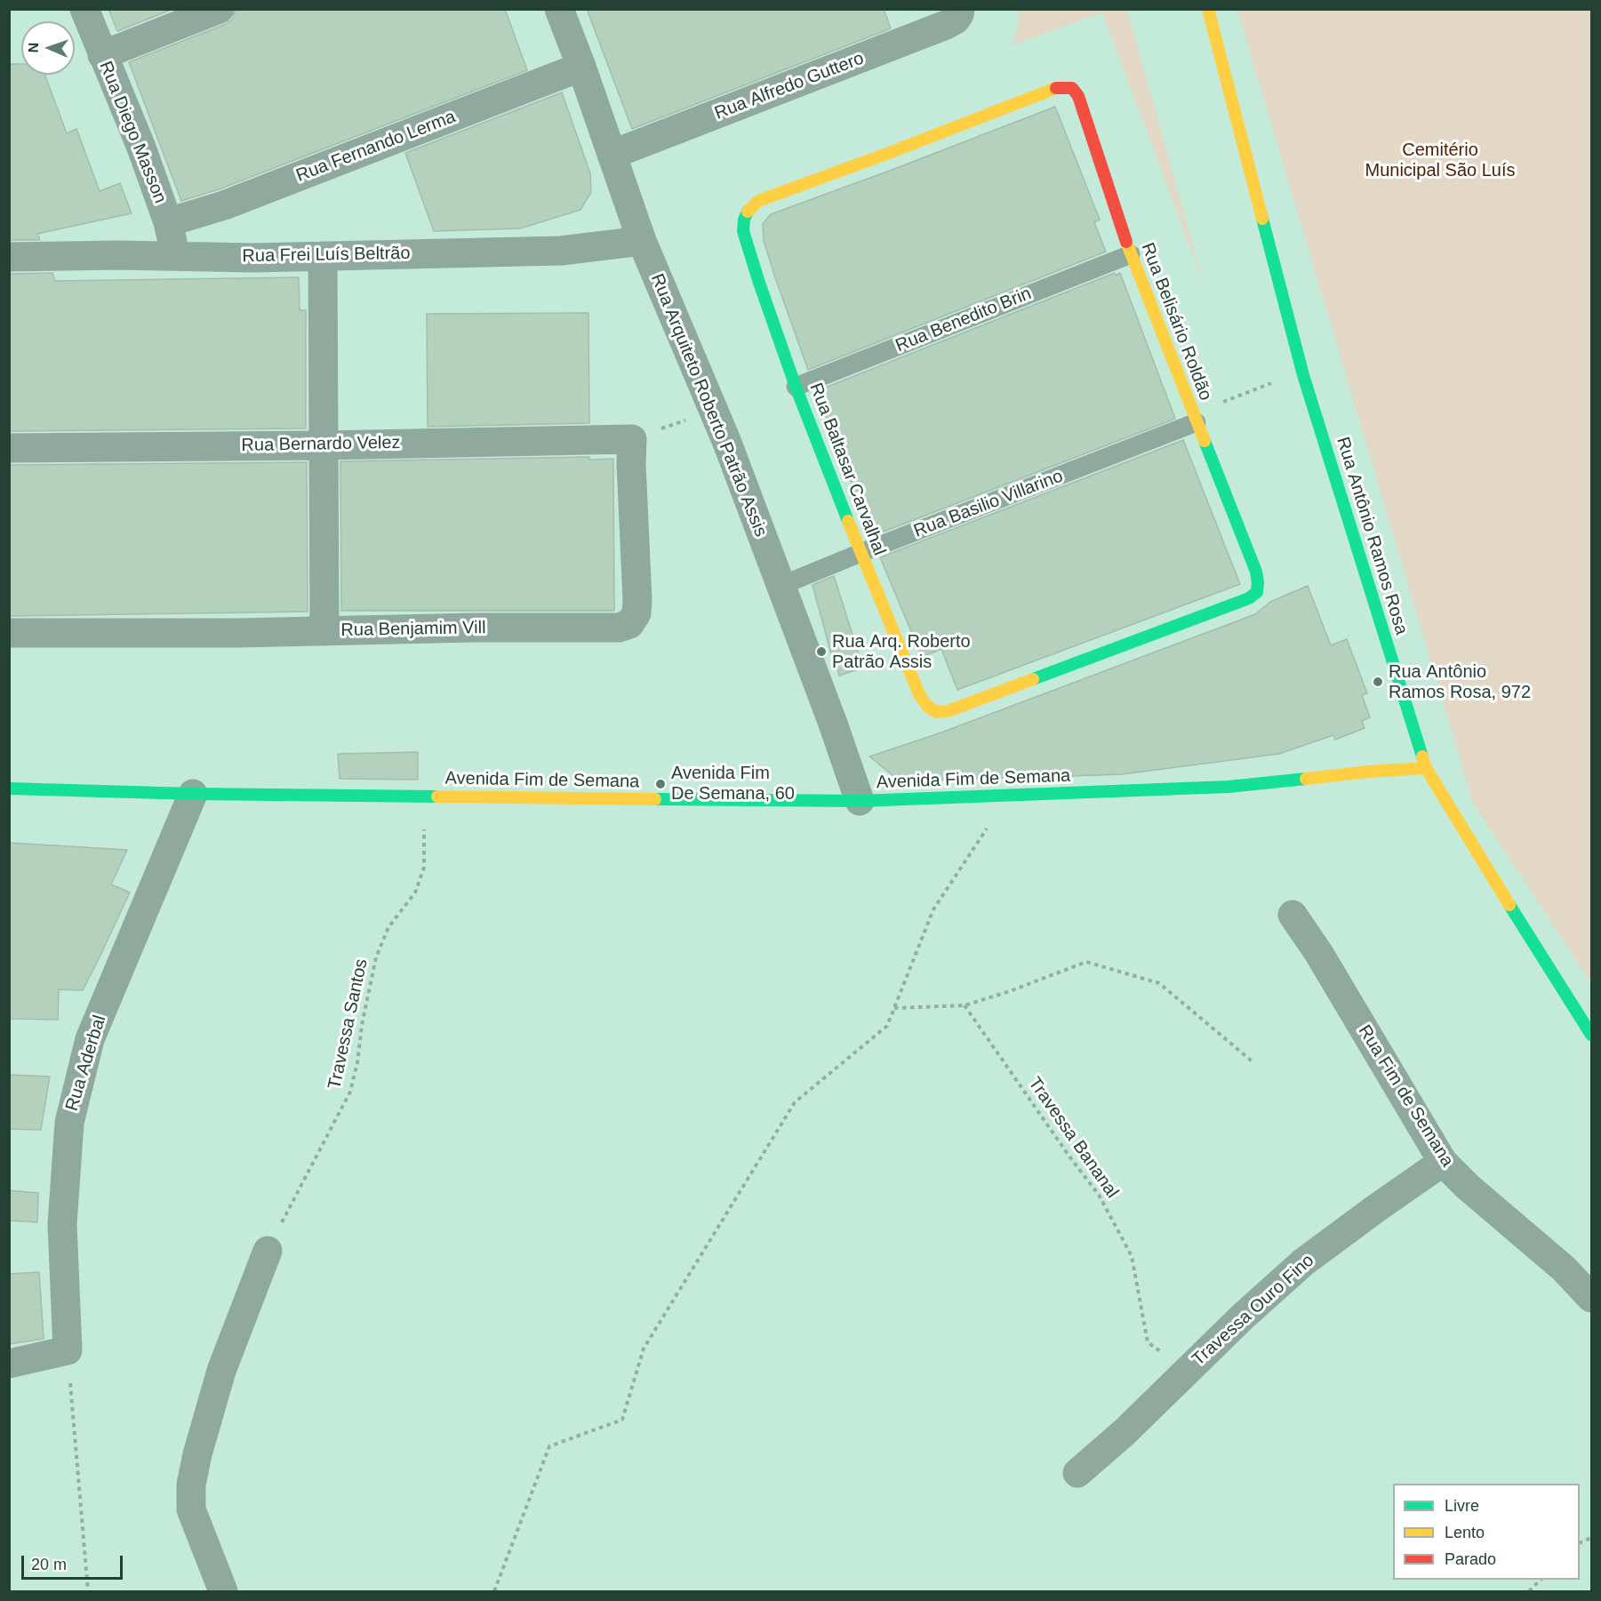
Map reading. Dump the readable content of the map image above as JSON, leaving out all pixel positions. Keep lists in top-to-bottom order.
{
  "streets": {
    "street": [
      "Rua Alfredo Guttero",
      "Rua Diego Masson",
      "Rua Fernando Lerma",
      "Rua Frei Luís Beltrão",
      "Rua Belisário Roldão",
      "Rua Arquiteto Roberto Patrão Assis",
      "Rua Bernardo Velez",
      "Rua Baltasar Carvalhal",
      "Rua Antônio Ramos Rosa",
      "Rua Benjamim Vill",
      "Avenida Fim de Semana",
      "Rua Aderbal",
      "Rua Fim de Semana",
      "Travessa Ouro Fino"
    ],
    "lane": ["Rua Benedito Brin", "Rua Basilio Villarino"],
    "path": ["Travessa Santos", "Travessa Bananal"]
  },
  "crossings": [
    ["Rua Alfredo Guttero", "Rua Arquiteto Roberto Patrão Assis"],
    ["Rua Diego Masson", "Rua Fernando Lerma"],
    ["Rua Diego Masson", "Rua Frei Luís Beltrão"],
    ["Rua Fernando Lerma", "Rua Arquiteto Roberto Patrão Assis"],
    ["Rua Frei Luís Beltrão", "Rua Arquiteto Roberto Patrão Assis"],
    ["Rua Benedito Brin", "Rua Belisário Roldão"],
    ["Rua Benedito Brin", "Rua Baltasar Carvalhal"],
    ["Rua Belisário Roldão", "Rua Baltasar Carvalhal"],
    ["Rua Belisário Roldão", "Rua Basilio Villarino"],
    ["Rua Arquiteto Roberto Patrão Assis", "Rua Basilio Villarino"],
    ["Rua Arquiteto Roberto Patrão Assis", "Avenida Fim de Semana"],
    ["Rua Bernardo Velez", "Rua Benjamim Vill"],
    ["Rua Baltasar Carvalhal", "Rua Basilio Villarino"],
    ["Rua Antônio Ramos Rosa", "Avenida Fim de Semana"],
    ["Avenida Fim de Semana", "Travessa Santos"],
    ["Avenida Fim de Semana", "Rua Aderbal"],
    ["Rua Fim de Semana", "Travessa Ouro Fino"],
    ["Travessa Bananal", "Travessa Ouro Fino"]
  ],
  "parks": ["Cemitério Municipal São Luís"],
  "places": ["Rua Arq. Roberto Patrão Assis", "Rua Antônio Ramos Rosa, 972", "Avenida Fim De Semana, 60"],
  "legend": ["Livre", "Lento", "Parado"],
  "scale_bar": "20 m",
  "north": "left"
}
